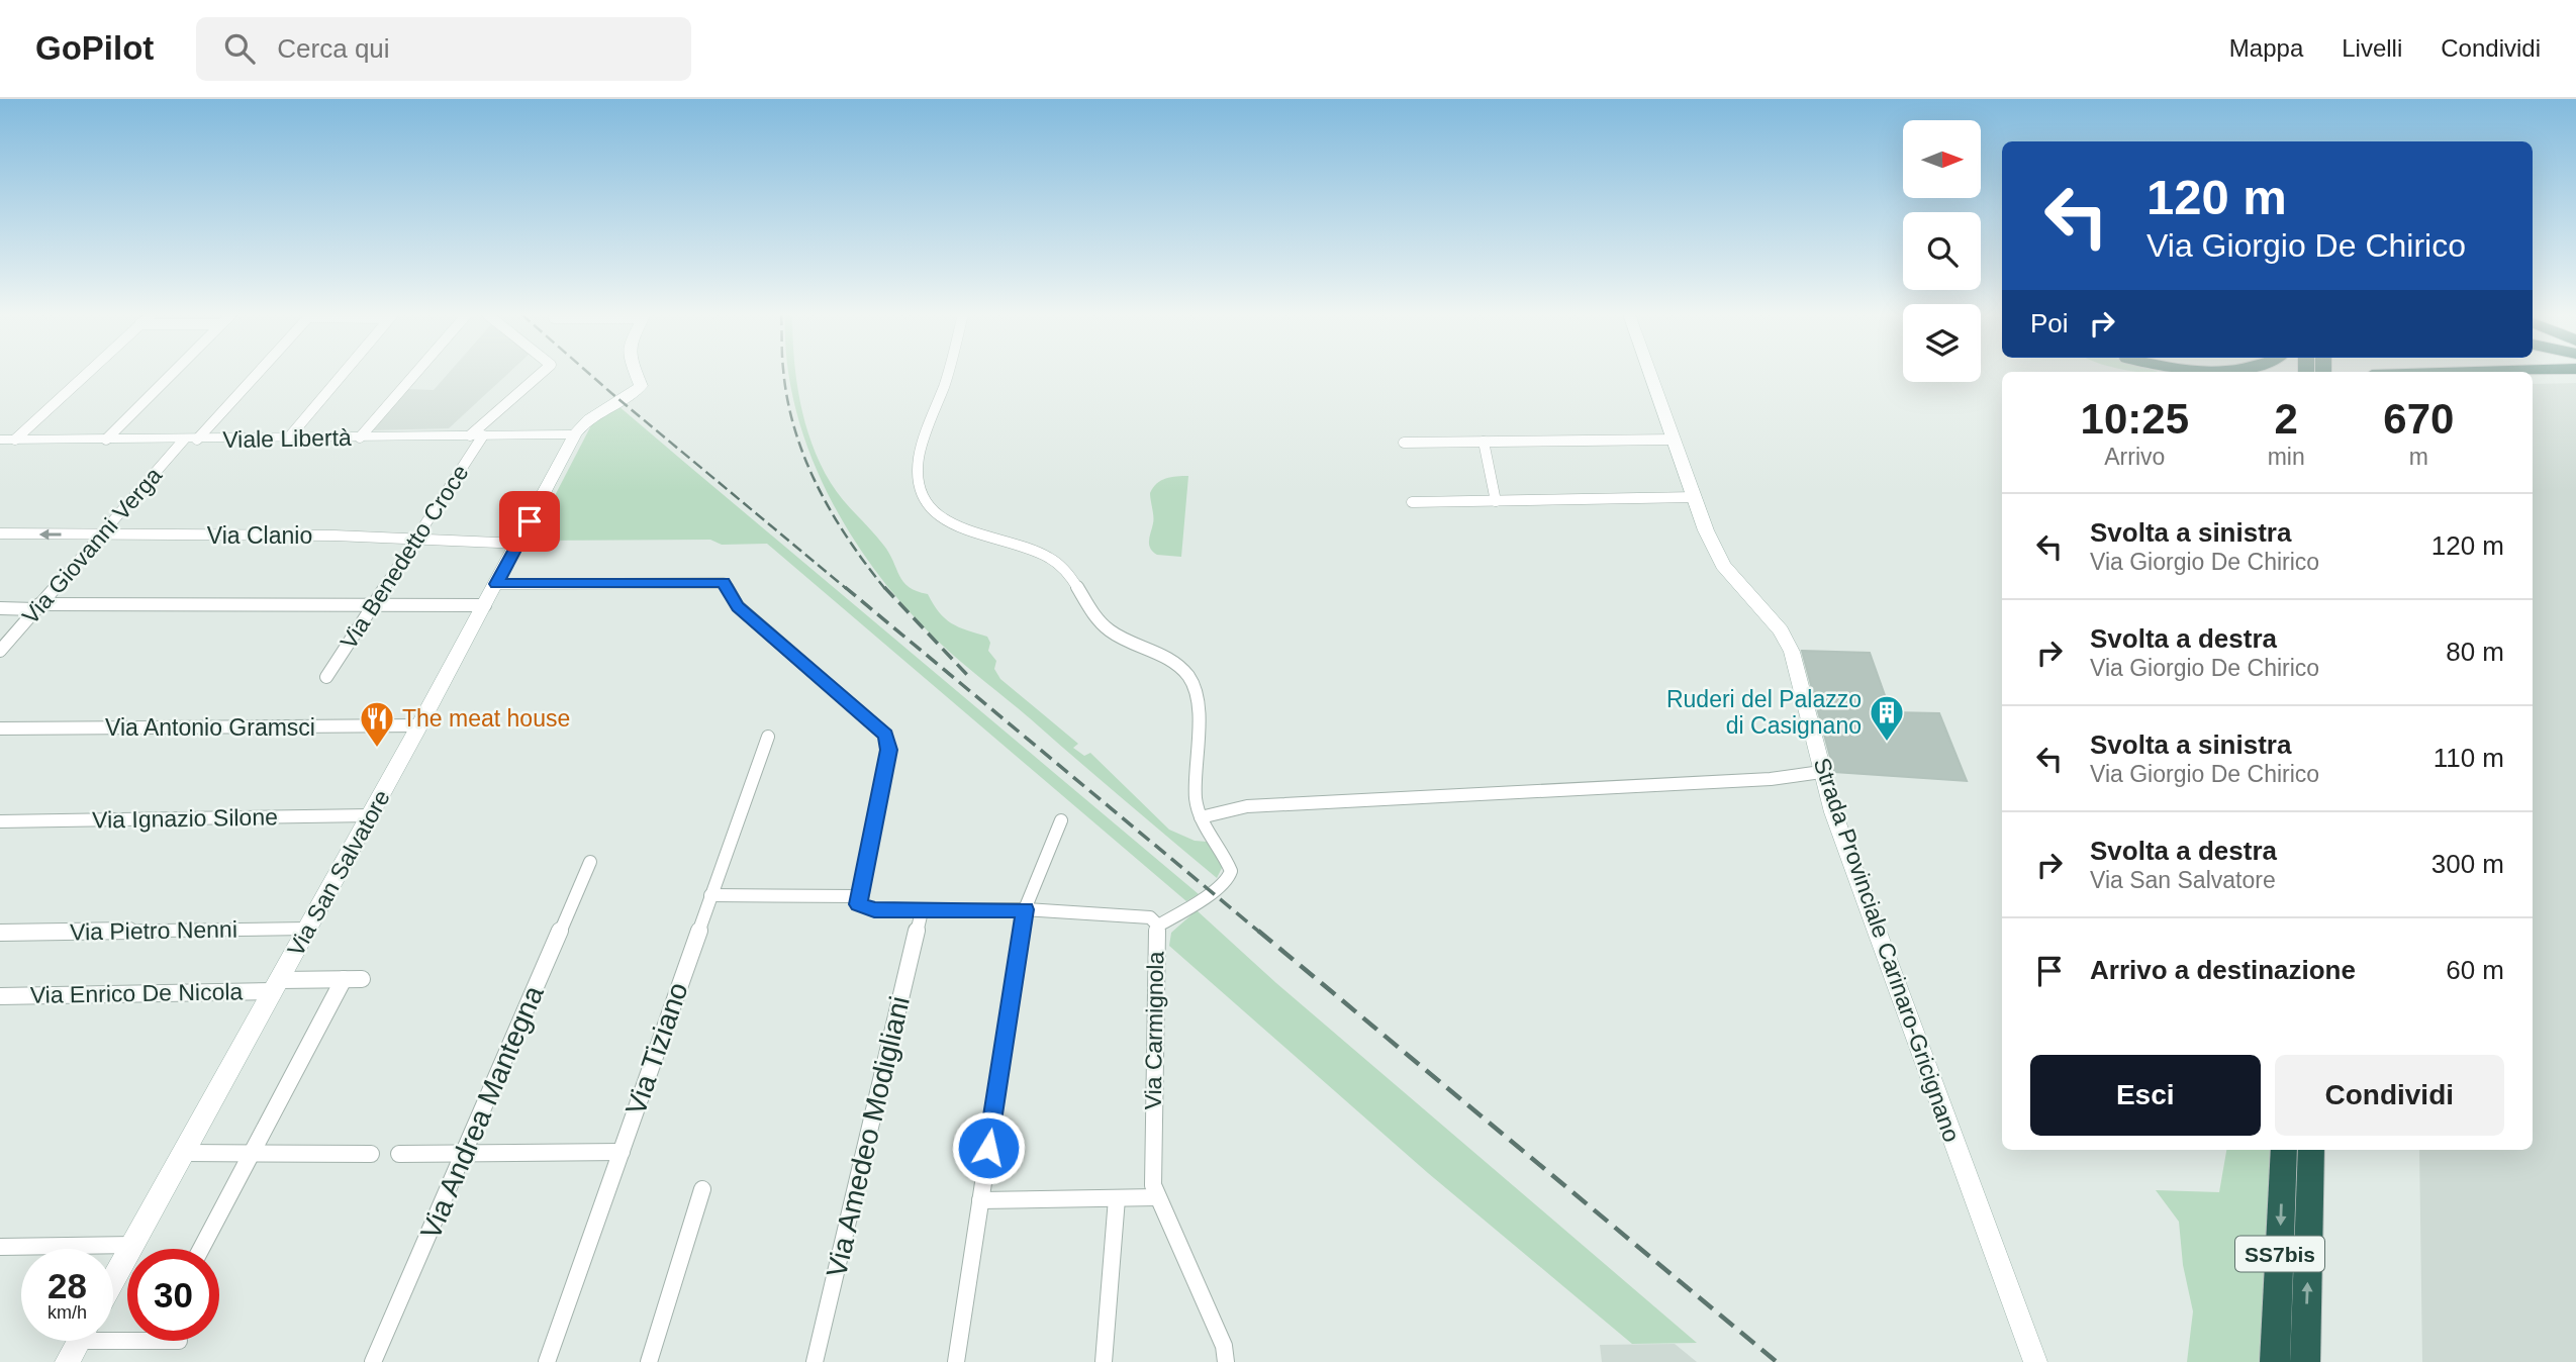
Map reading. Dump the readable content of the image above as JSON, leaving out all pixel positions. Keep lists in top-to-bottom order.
{
  "streets": {
    "highway": ["SS7bis"],
    "street": [
      "Viale Libertà",
      "Via Clanio",
      "Via Giovanni Verga",
      "Via Benedetto Croce",
      "Via Antonio Gramsci",
      "Via Ignazio Silone",
      "Via San Salvatore",
      "Via Pietro Nenni",
      "Strada Provinciale Carinaro-Gricignano",
      "Via Enrico De Nicola",
      "Via Carmignola",
      "Via Tiziano",
      "Via Andrea Mantegna",
      "Via Amedeo Modigliani"
    ]
  },
  "crossings": [
    ["Viale Libertà", "Via Giovanni Verga"],
    ["Viale Libertà", "Via Benedetto Croce"],
    ["Viale Libertà", "Via San Salvatore"],
    ["Via Clanio", "Via Giovanni Verga"],
    ["Via Clanio", "Via Benedetto Croce"],
    ["Via Clanio", "Via San Salvatore"],
    ["Via Antonio Gramsci", "Via San Salvatore"],
    ["Via Ignazio Silone", "Via San Salvatore"],
    ["Via San Salvatore", "Via Pietro Nenni"],
    ["Via San Salvatore", "Via Enrico De Nicola"]
  ],
  "places": {
    "building": ["Ruderi del Palazzo di Casignano"],
    "restaurant": ["The meat house"]
  },
  "north": "right",
  "page": {
    "header": "GoPilot",
    "search": "Cerca qui",
    "nav": ["Mappa", "Livelli", "Condividi"],
    "turn": ["120 m", "Via Giorgio De Chirico"],
    "then": "Poi",
    "eta": [
      "10:25",
      "Arrivo",
      "2",
      "min",
      "670",
      "m"
    ],
    "list": [
      {
        "name": "Svolta a sinistra",
        "note": "Via Giorgio De Chirico",
        "value": "120 m"
      },
      {
        "name": "Svolta a destra",
        "note": "Via Giorgio De Chirico",
        "value": "80 m"
      },
      {
        "name": "Svolta a sinistra",
        "note": "Via Giorgio De Chirico",
        "value": "110 m"
      },
      {
        "name": "Svolta a destra",
        "note": "Via San Salvatore",
        "value": "300 m"
      },
      {
        "name": "Arrivo a destinazione",
        "value": "60 m"
      }
    ],
    "buttons": ["Esci", "Condividi"],
    "speed": "28 km/h",
    "limit": "30"
  }
}
